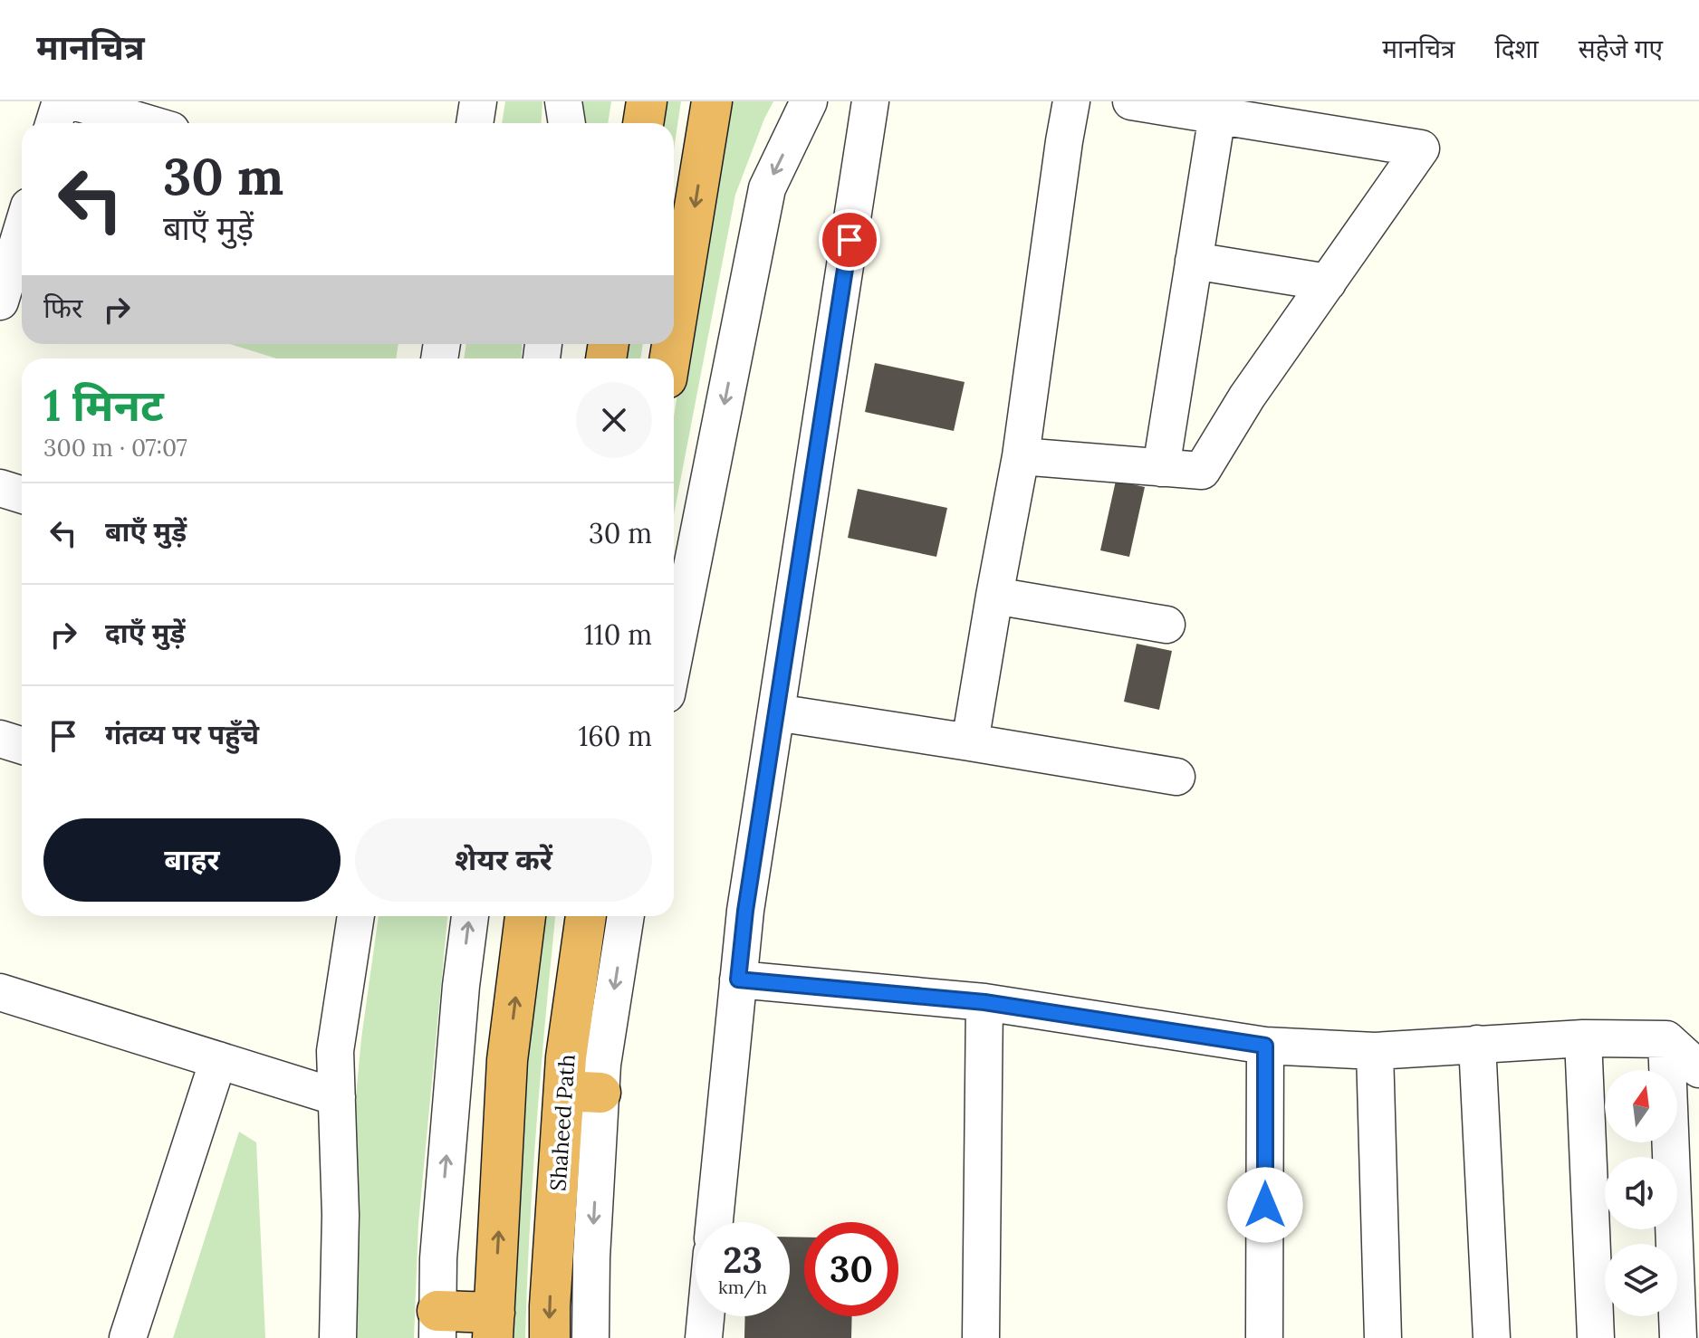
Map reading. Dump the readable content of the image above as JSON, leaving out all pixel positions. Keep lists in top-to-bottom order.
{
  "streets": {
    "highway": ["Shaheed Path"]
  },
  "north": "top",
  "page": {
    "header": "मानचित्र",
    "nav": ["मानचित्र", "दिशा", "सहेजे गए"],
    "turn": ["30 m", "बाएँ मुड़ें"],
    "then": "फिर",
    "heading": ["1 मिनट", "300 m · 07:07"],
    "list": [
      {
        "name": "बाएँ मुड़ें",
        "value": "30 m"
      },
      {
        "name": "दाएँ मुड़ें",
        "value": "110 m"
      },
      {
        "name": "गंतव्य पर पहुँचे",
        "value": "160 m"
      }
    ],
    "buttons": ["बाहर", "शेयर करें"],
    "speed": "23 km/h",
    "limit": "30"
  }
}
